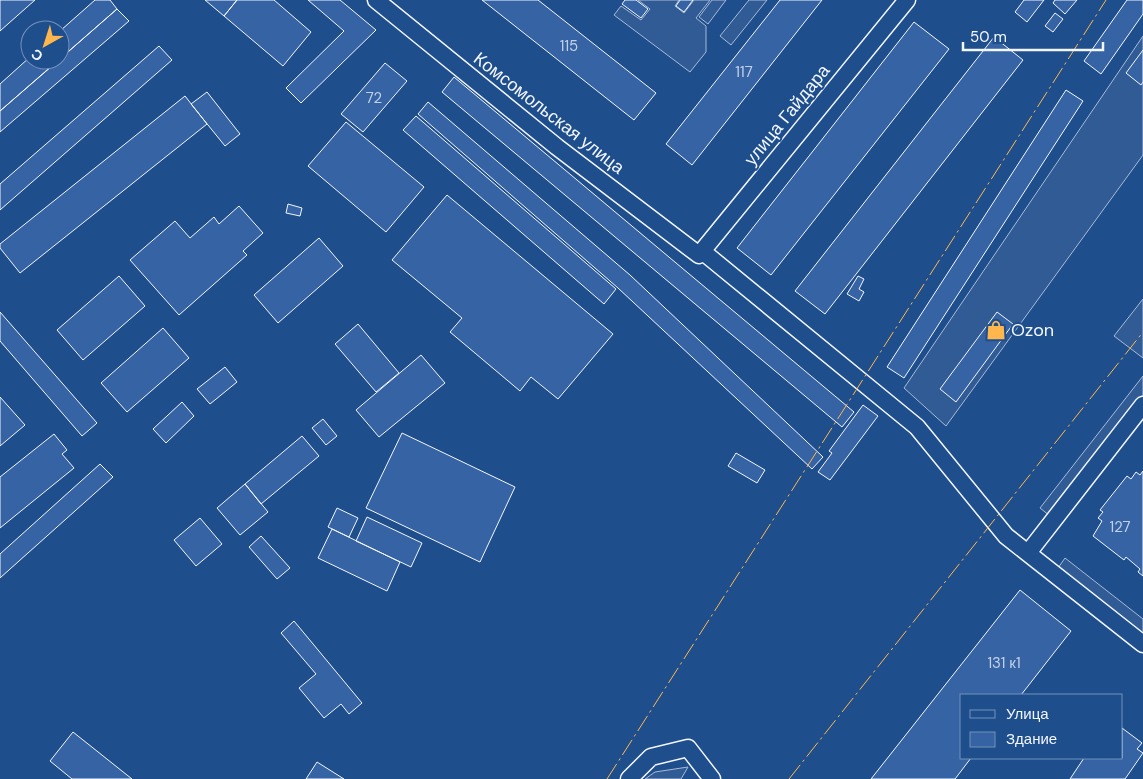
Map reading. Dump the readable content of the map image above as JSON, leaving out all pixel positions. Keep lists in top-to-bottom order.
{
  "streets": {
    "street": ["Комсомольская улица", "улица Гайдара"]
  },
  "crossings": [
    ["Комсомольская улица", "улица Гайдара"]
  ],
  "places": {
    "shop": ["Ozon"]
  },
  "house_numbers": [
    "115",
    "117",
    "72",
    "127",
    "131 к1"
  ],
  "legend": ["Улица", "Здание"],
  "scale_bar": "50 m",
  "north": "bottom left"
}
